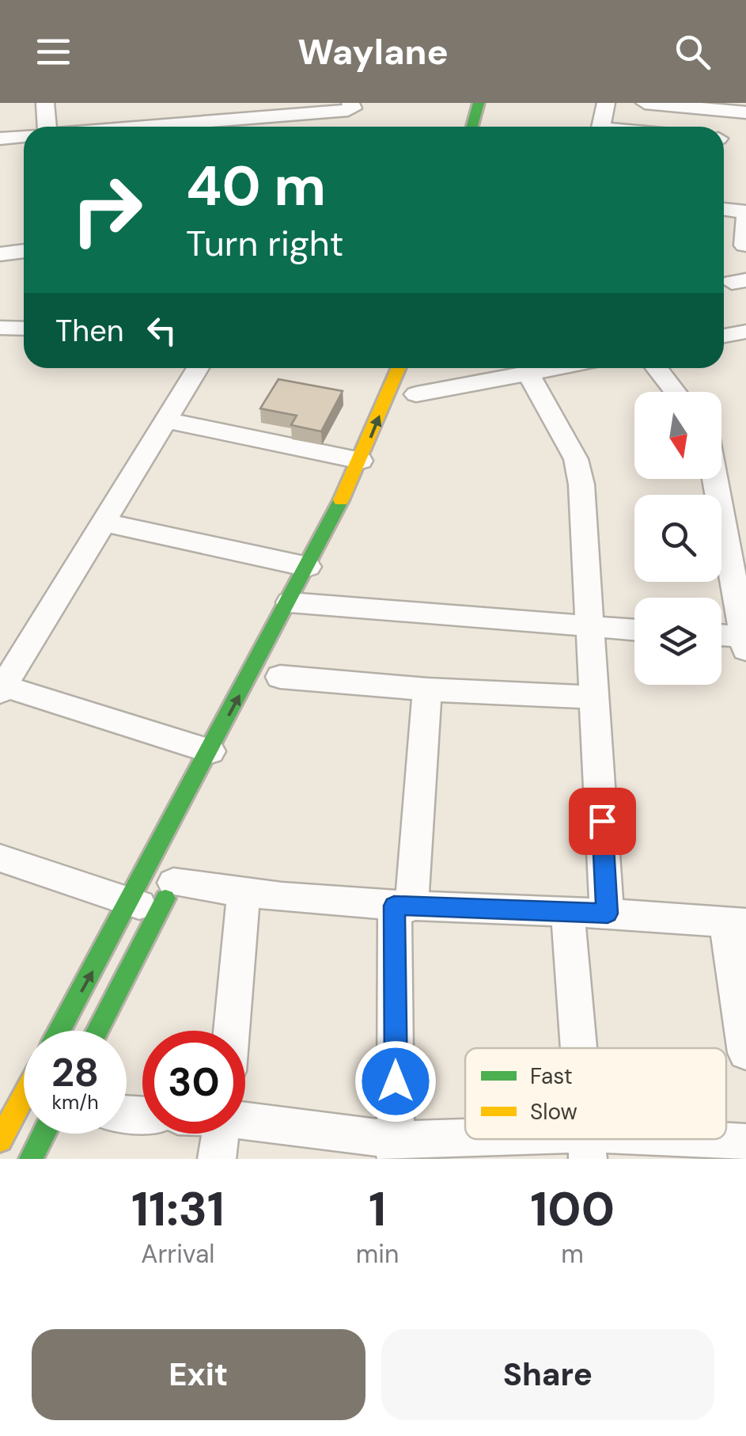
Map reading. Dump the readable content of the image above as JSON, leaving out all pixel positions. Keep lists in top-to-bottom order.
{
  "legend": ["Fast", "Slow"],
  "north": "bottom",
  "page": {
    "header": "Waylane",
    "turn": ["40 m", "Turn right"],
    "then": "Then",
    "speed": "28 km/h",
    "limit": "30",
    "eta": [
      "11:31",
      "Arrival",
      "1",
      "min",
      "100",
      "m"
    ],
    "buttons": ["Exit", "Share"]
  }
}
